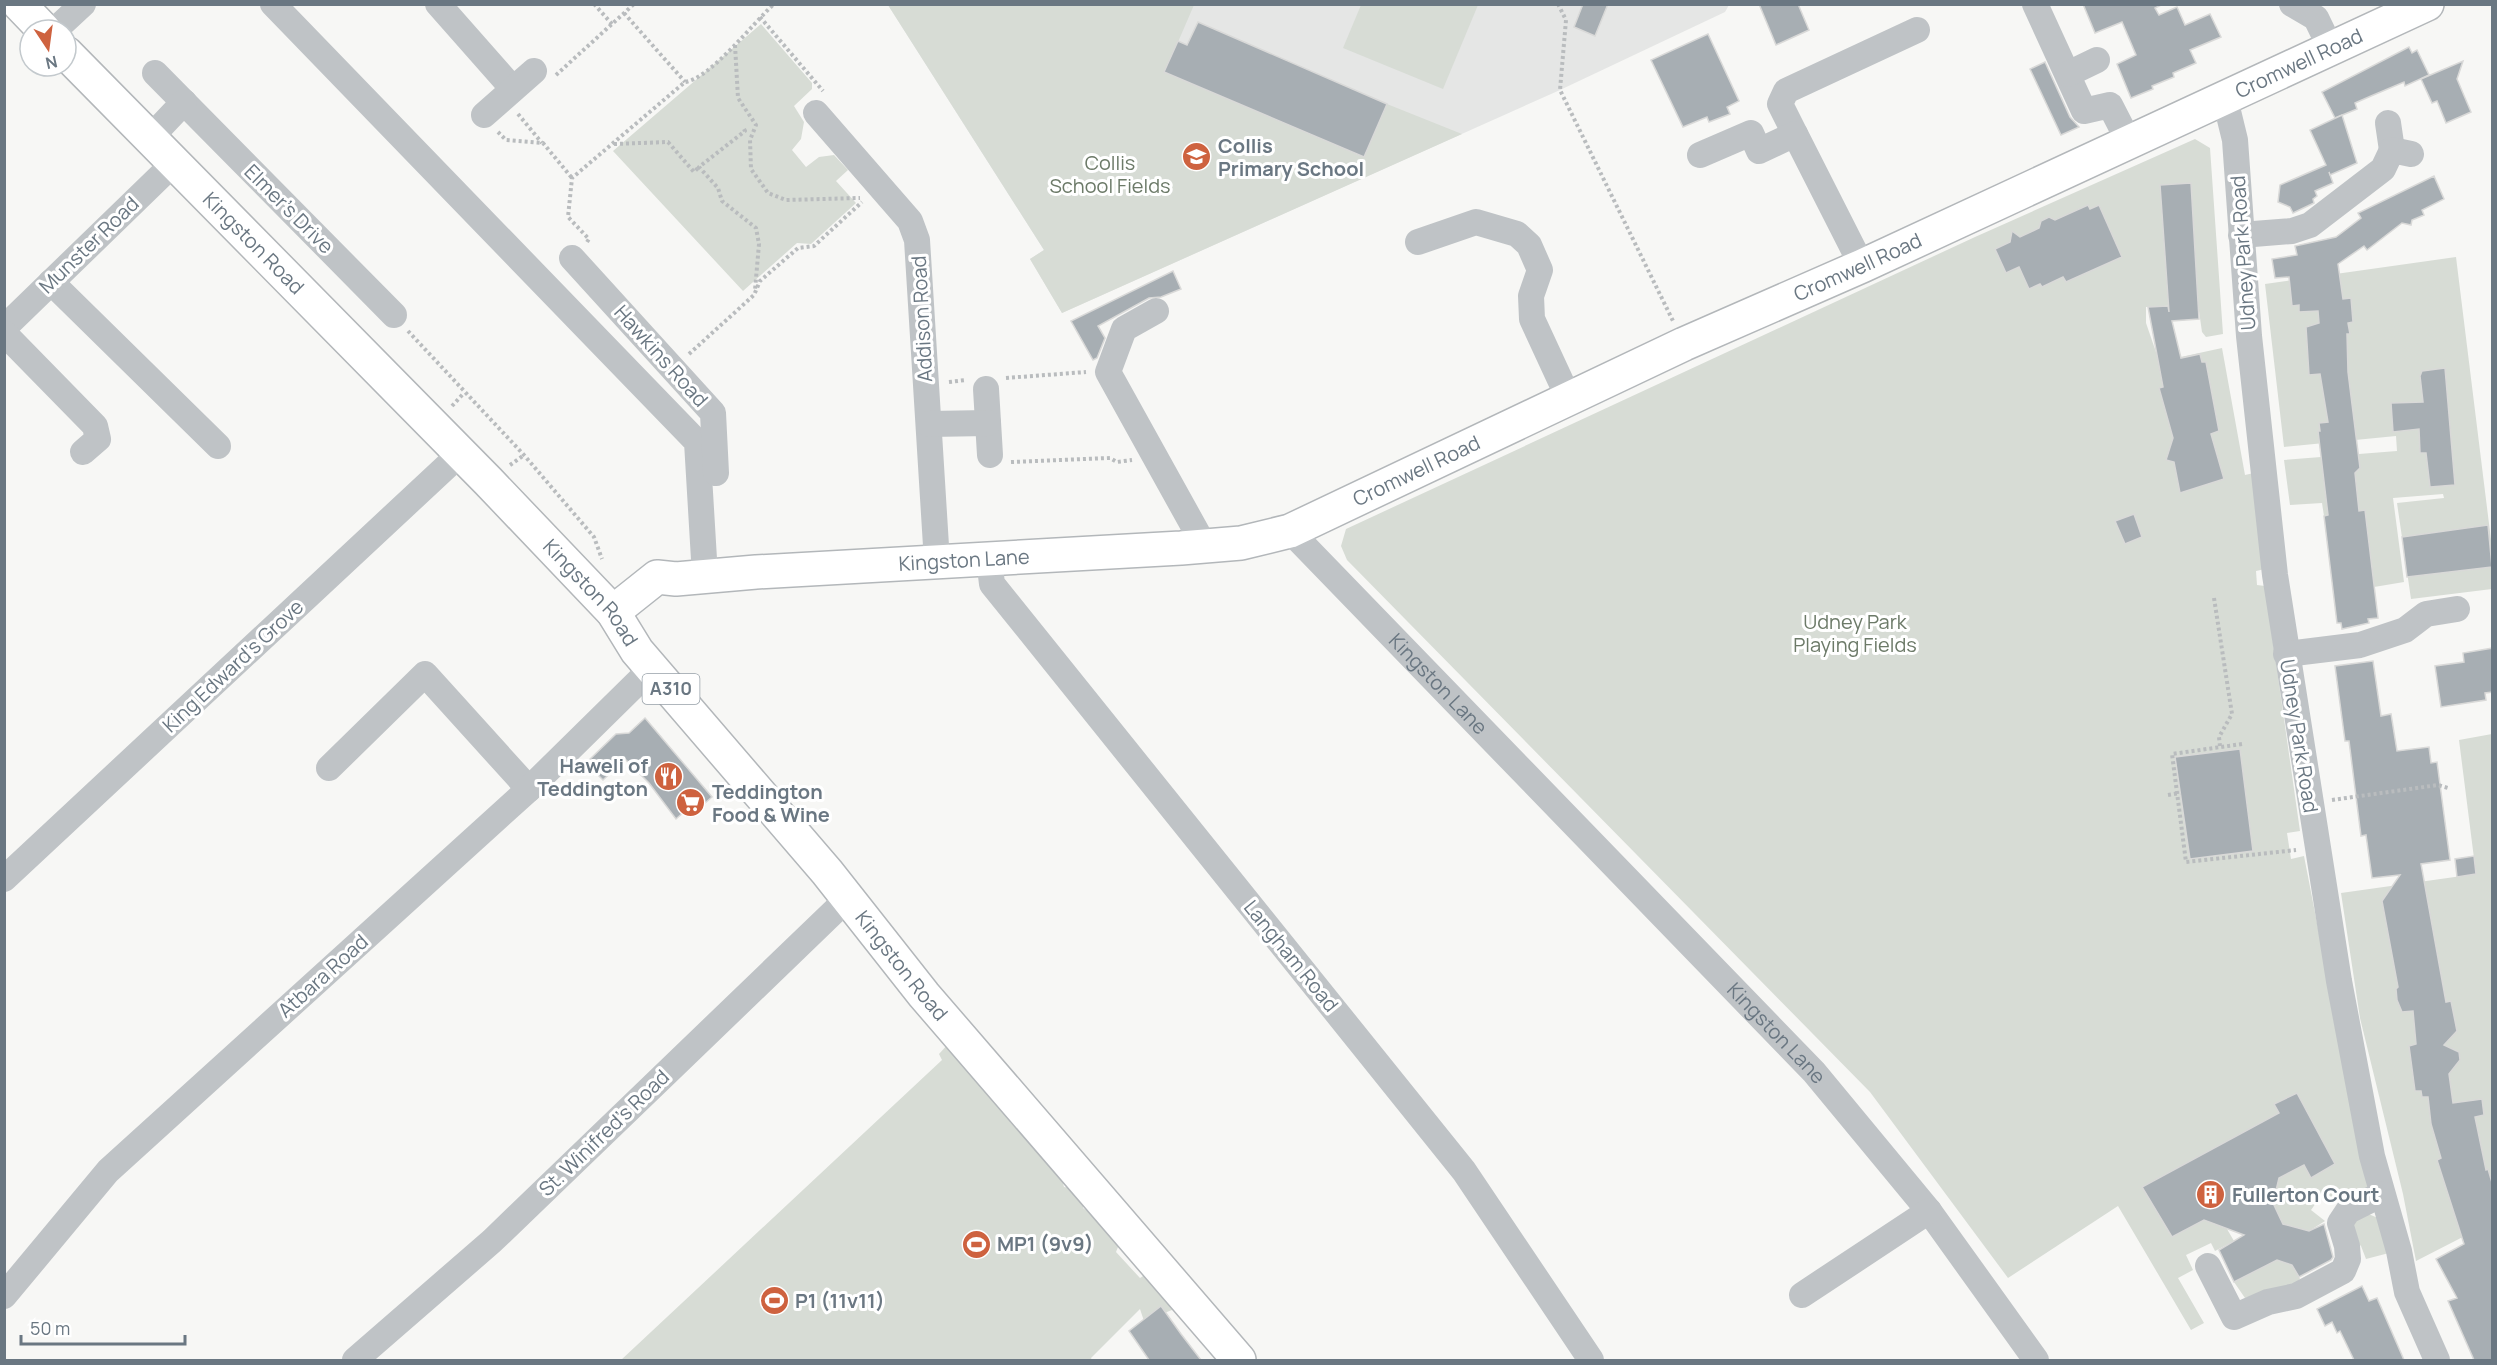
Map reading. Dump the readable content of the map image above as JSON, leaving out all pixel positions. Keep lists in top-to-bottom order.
{
  "streets": {
    "main road": [
      "Cromwell Road",
      "Kingston Road",
      "Kingston Lane",
      "A310"
    ],
    "street": [
      "Elmer's Drive",
      "Munster Road",
      "Udney Park Road",
      "Addison Road",
      "Hawkins Road",
      "King Edward's Grove",
      "Langham Road",
      "Atbara Road",
      "St. Winifred's Road"
    ]
  },
  "crossings": [
    ["Cromwell Road", "Udney Park Road"],
    ["Cromwell Road", "Kingston Lane"],
    ["Kingston Road", "Munster Road"],
    ["Kingston Road", "Kingston Lane"],
    ["Kingston Road", "King Edward's Grove"],
    ["Kingston Road", "Atbara Road"],
    ["Kingston Road", "St. Winifred's Road"],
    ["Addison Road", "Kingston Lane"],
    ["Hawkins Road", "Kingston Lane"],
    ["Kingston Lane", "Langham Road"]
  ],
  "parks": ["Collis School Fields", "Udney Park Playing Fields"],
  "places": {
    "school or university": ["Collis Primary School"],
    "restaurant": ["Haweli of Teddington"],
    "supermarket": ["Teddington Food & Wine"],
    "building": ["Fullerton Court"],
    "sports": ["MP1 (9v9)", "P1 (11v11)"]
  },
  "scale_bar": "50 m",
  "north": "bottom"
}
